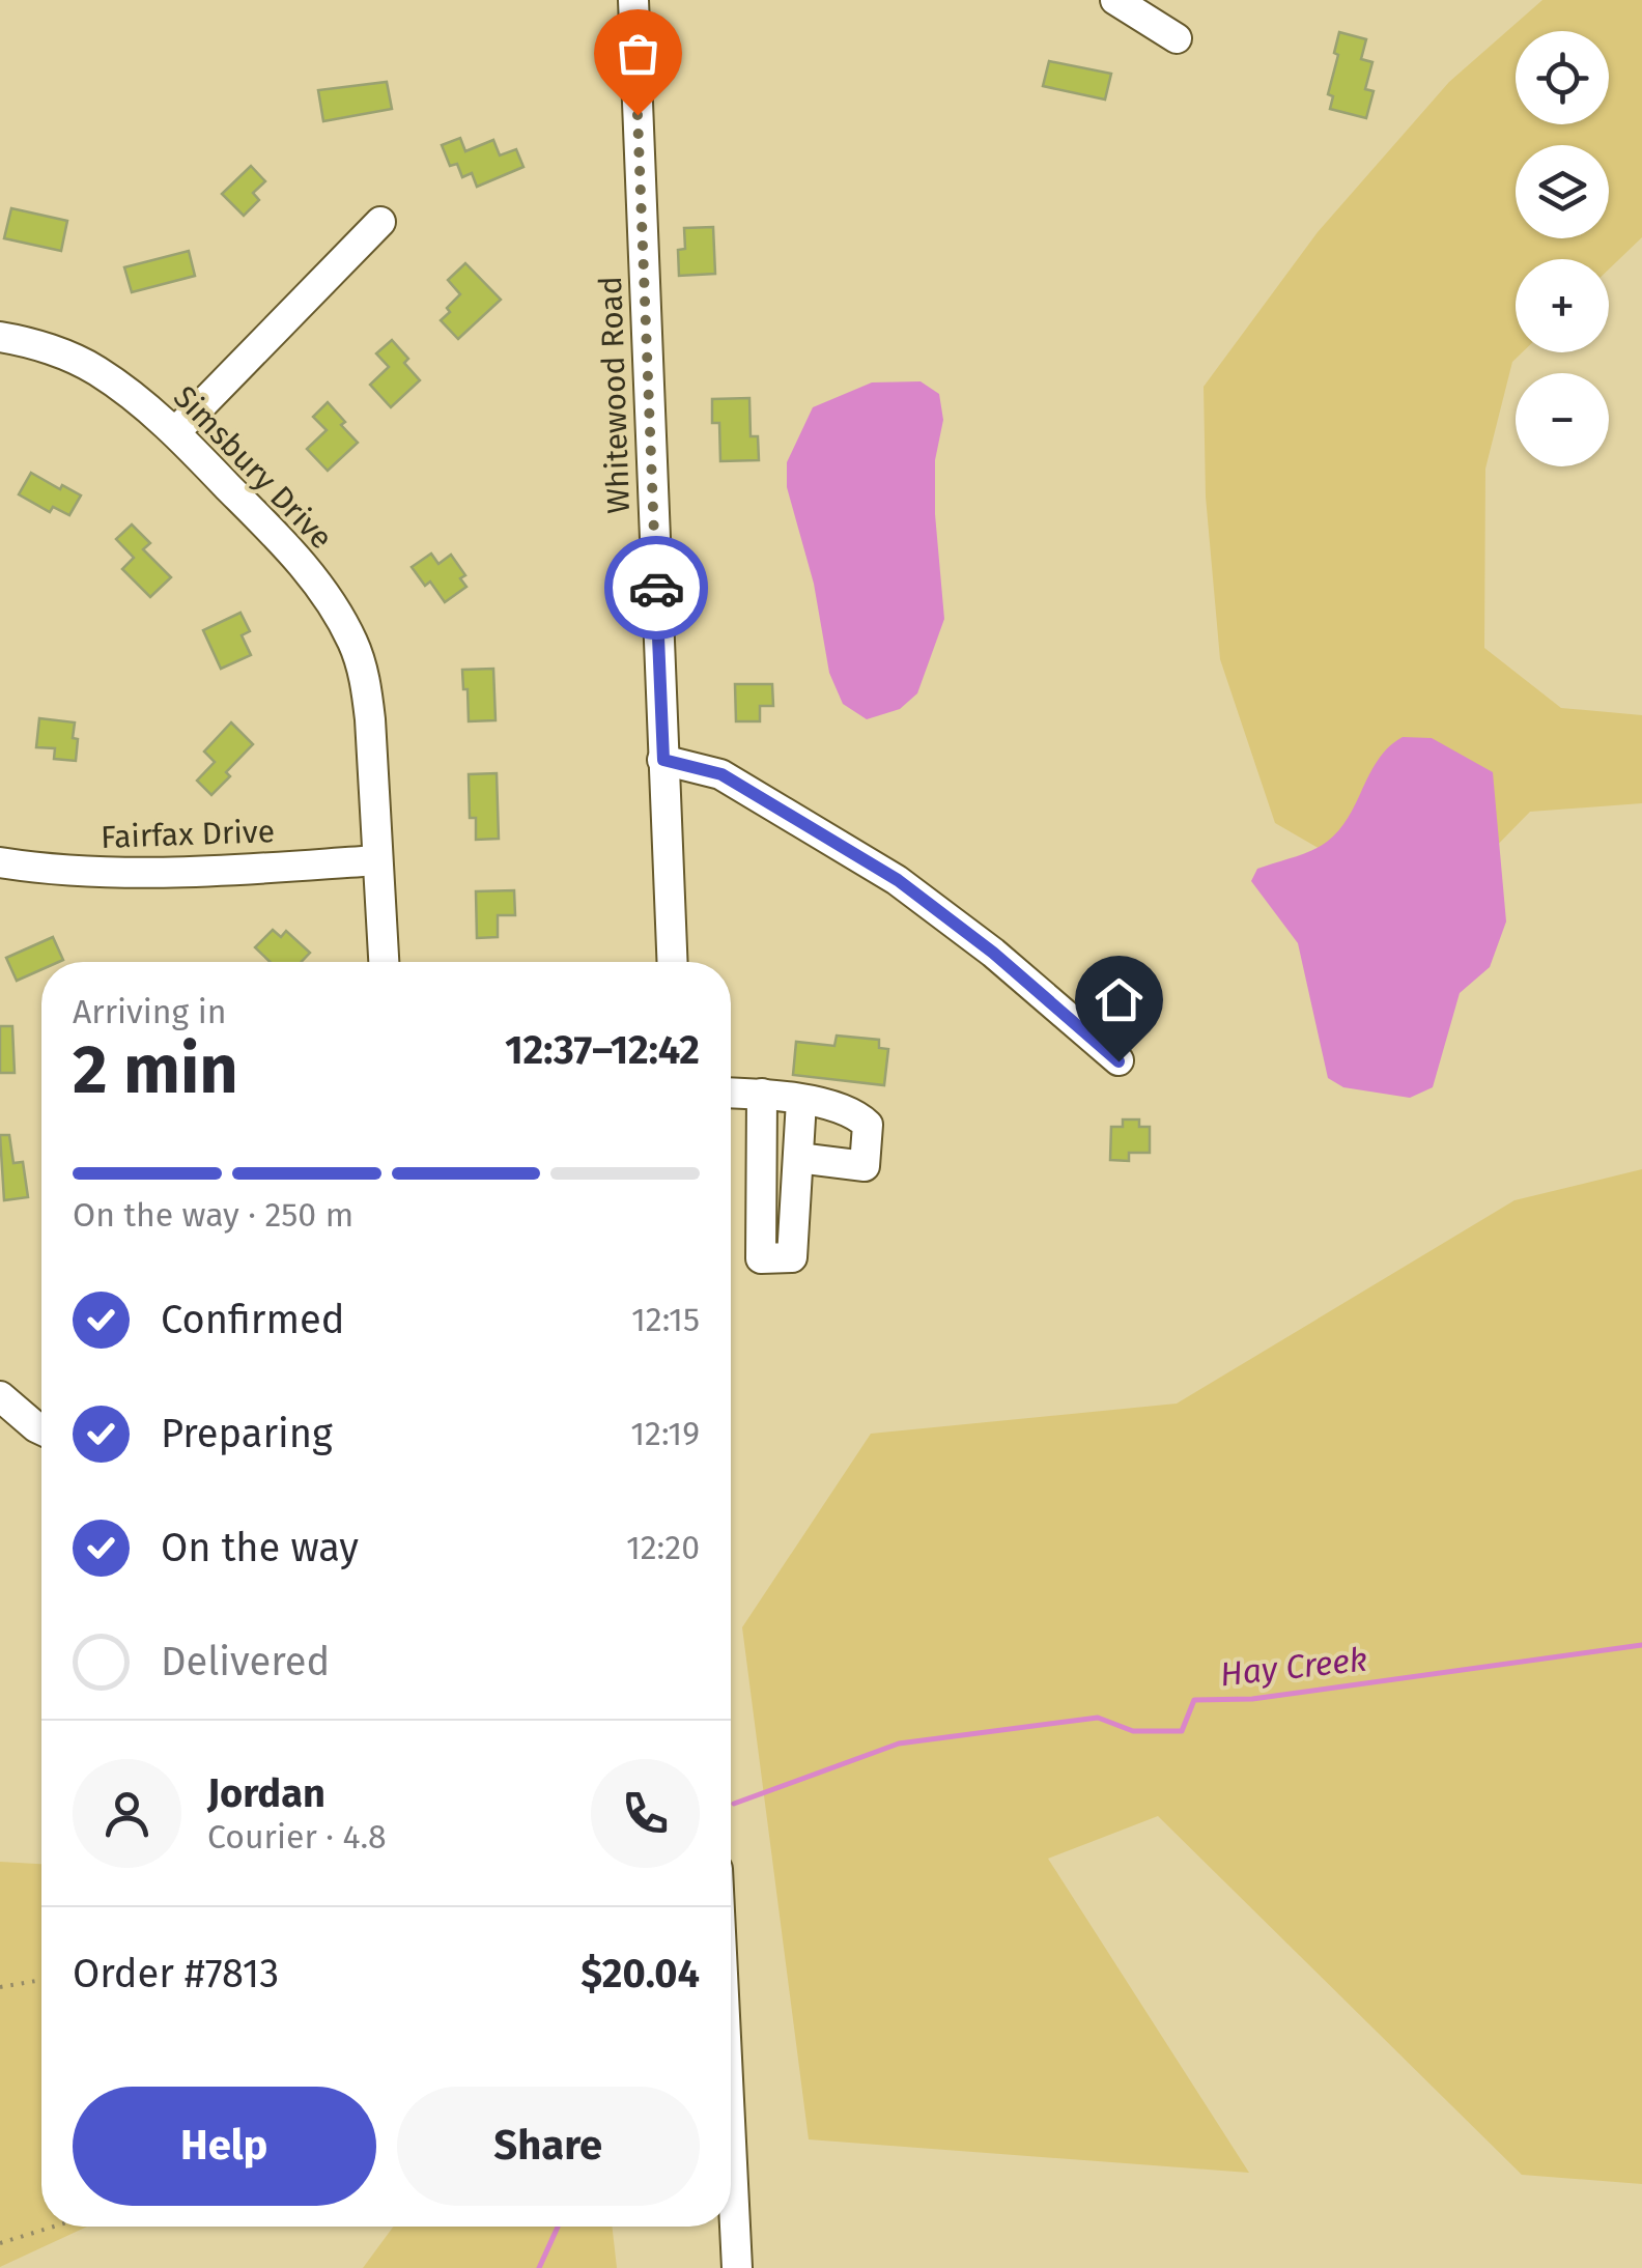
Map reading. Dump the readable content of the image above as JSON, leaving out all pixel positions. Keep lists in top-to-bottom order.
{
  "streets": {
    "street": ["Whitewood Road", "Simsbury Drive", "Fairfax Drive"]
  },
  "crossings": [
    ["Simsbury Drive", "Fairfax Drive"]
  ],
  "water": ["Hay Creek"],
  "page": {
    "map_buttons": ["+", "−"],
    "heading": ["2 min", "Arriving in", "12:37–12:42"],
    "panel": [
      "Jordan",
      "Courier · 4.8",
      "Order #7813",
      "$20.04"
    ],
    "bar": "On the way · 250 m",
    "list": [
      ["Confirmed", "12:15"],
      ["Preparing", "12:19"],
      ["On the way", "12:20"],
      "Delivered"
    ],
    "buttons": ["Help", "Share"]
  }
}
